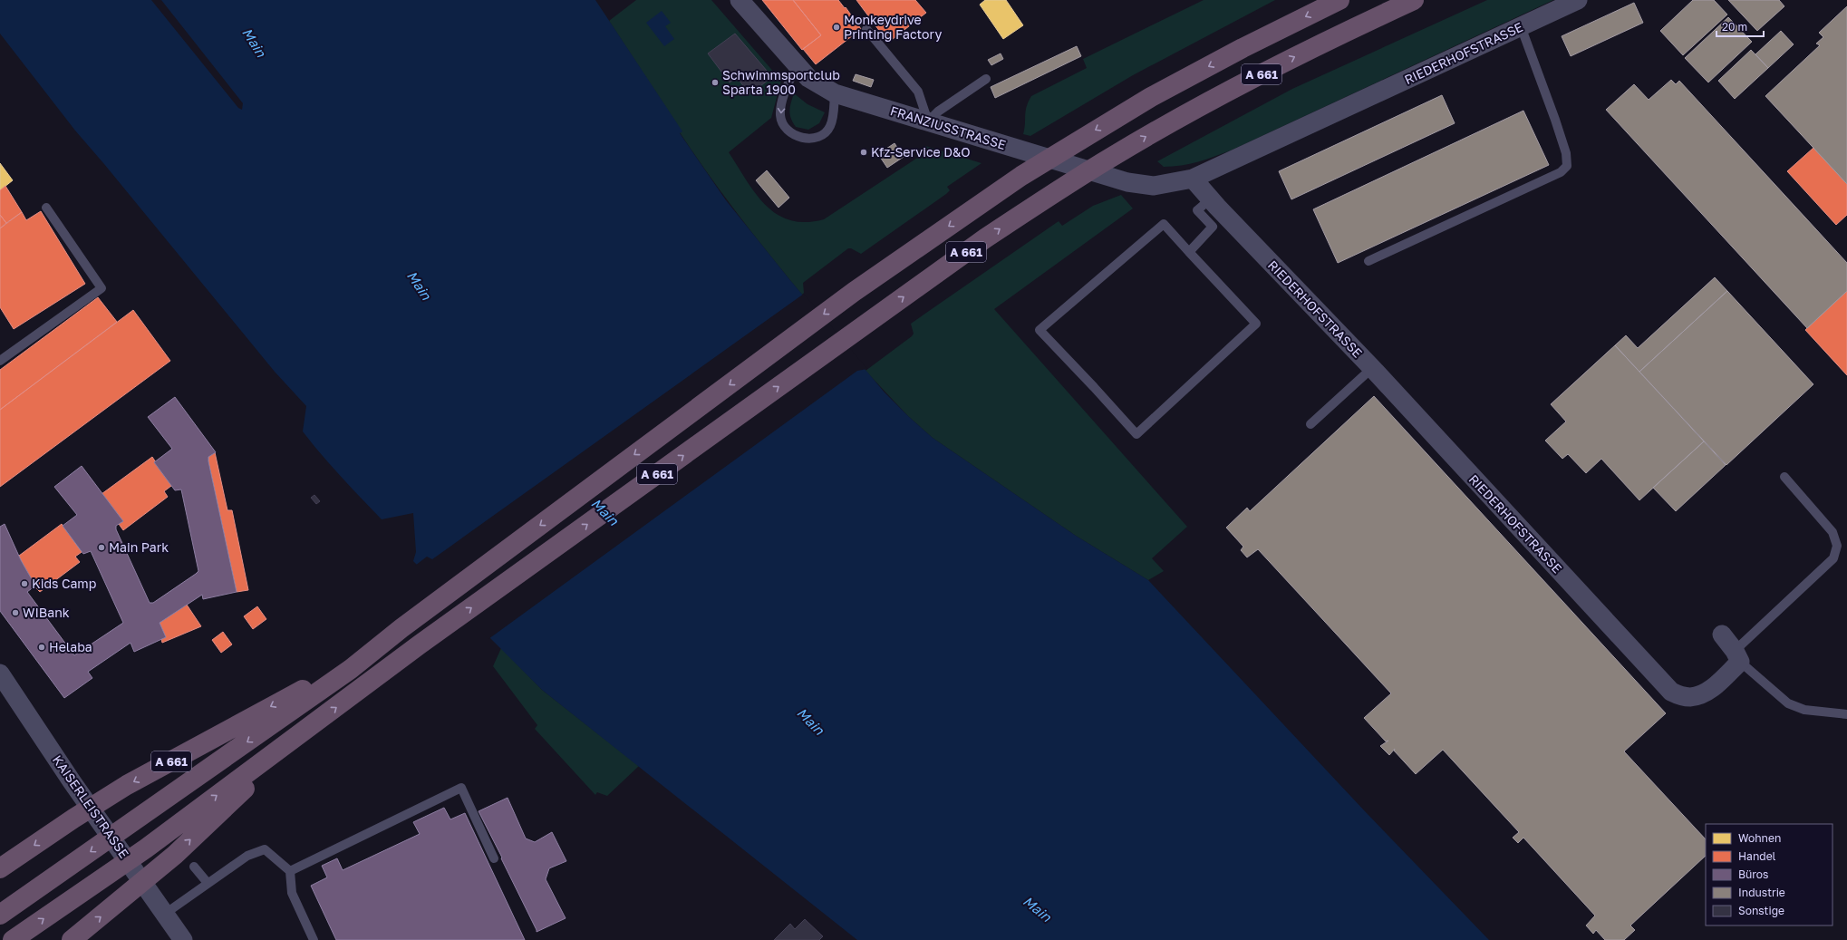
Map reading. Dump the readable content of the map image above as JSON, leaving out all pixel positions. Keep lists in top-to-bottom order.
{
  "streets": {
    "highway": ["A 661"],
    "street": ["RIEDERHOFSTRASSE", "FRANZIUSSTRASSE", "KAISERLEISTRASSE"]
  },
  "crossings": [
    ["RIEDERHOFSTRASSE", "FRANZIUSSTRASSE"]
  ],
  "water": ["Main"],
  "places": [
    "Monkeydrive Printing Factory",
    "Schwimmsportclub Sparta 1900",
    "Kfz-Service D&O",
    "Main Park",
    "Kids Camp",
    "WIBank",
    "Helaba"
  ],
  "legend": [
    "Wohnen",
    "Handel",
    "Büros",
    "Industrie",
    "Sonstige"
  ],
  "scale_bar": "20 m"
}
